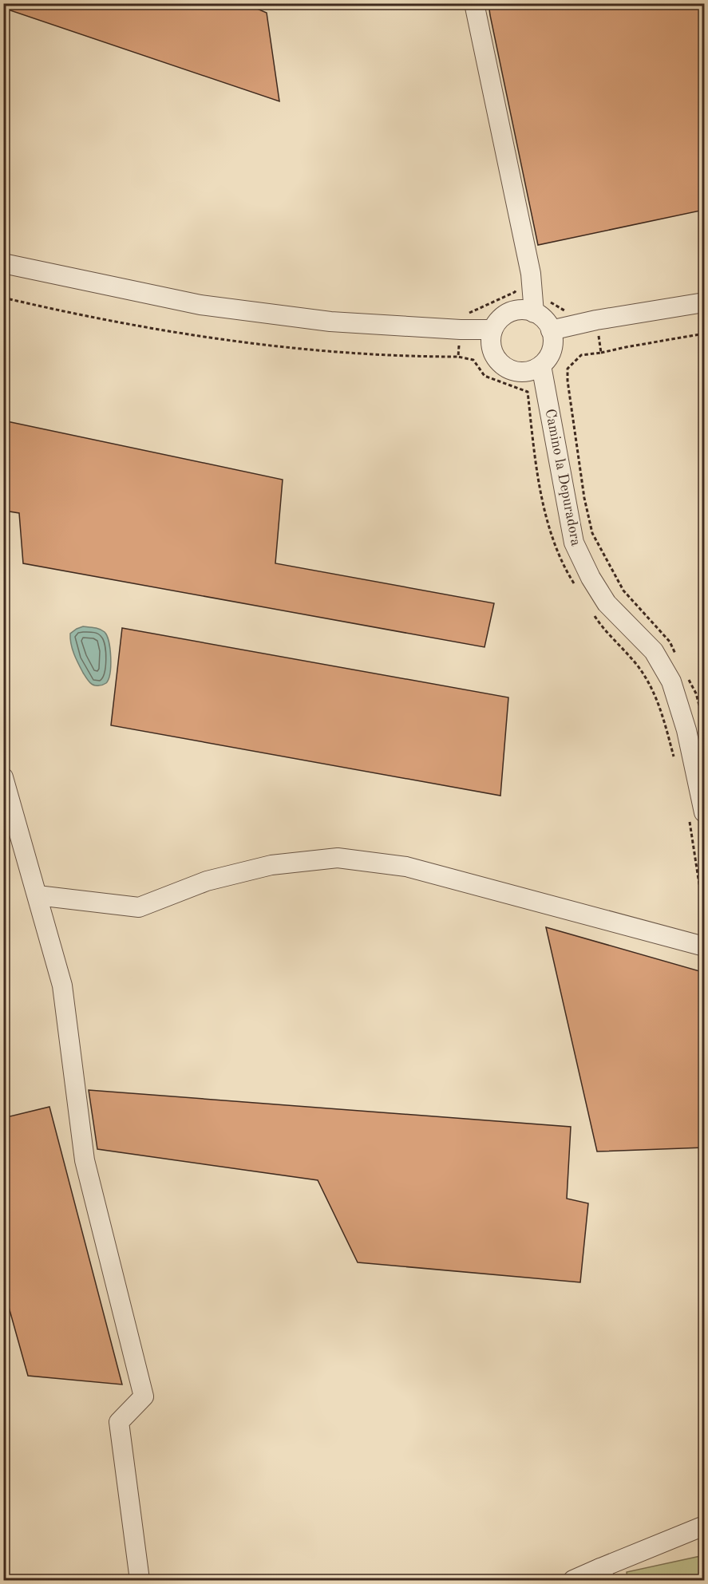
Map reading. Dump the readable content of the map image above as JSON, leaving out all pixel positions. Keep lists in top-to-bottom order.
{
  "streets": {
    "street": ["Camino la Depuradora"]
  }
}
